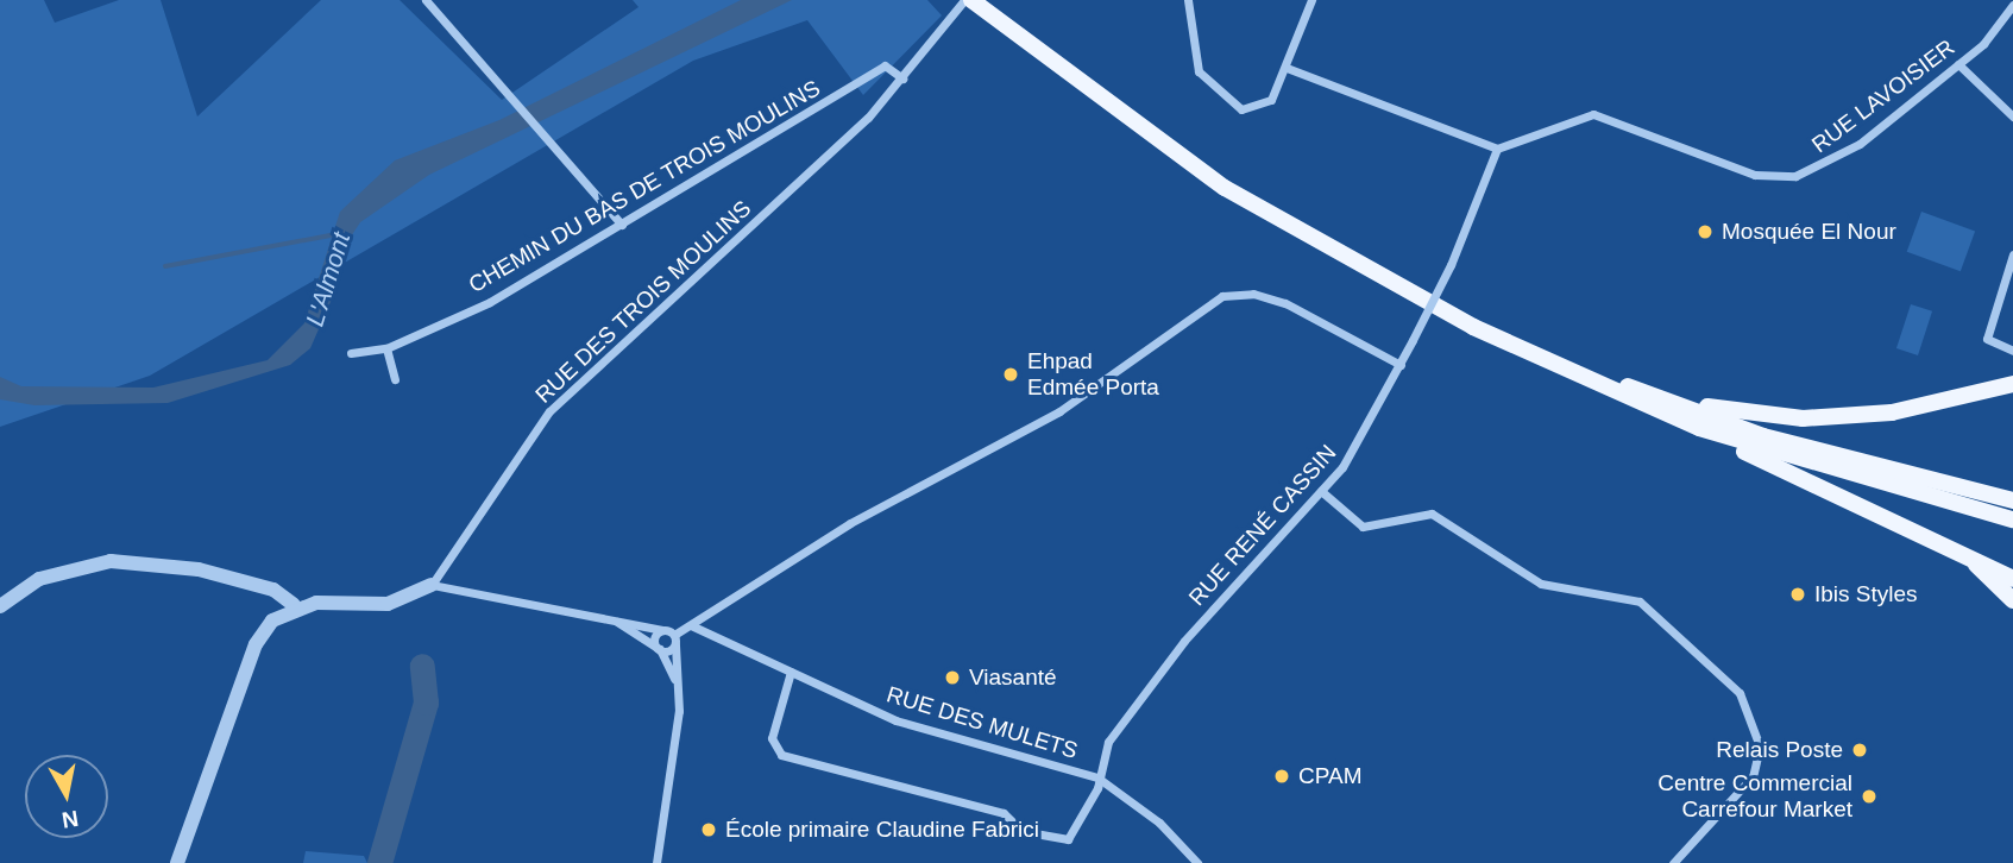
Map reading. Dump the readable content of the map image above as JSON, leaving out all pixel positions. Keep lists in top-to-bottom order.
{
  "streets": {
    "street": [
      "RUE LAVOISIER",
      "CHEMIN DU BAS DE TROIS MOULINS",
      "RUE DES TROIS MOULINS",
      "RUE RENÉ CASSIN",
      "RUE DES MULETS"
    ]
  },
  "crossings": [
    ["RUE LAVOISIER", "RUE RENÉ CASSIN"],
    ["CHEMIN DU BAS DE TROIS MOULINS", "RUE DES TROIS MOULINS"],
    ["RUE RENÉ CASSIN", "RUE DES MULETS"]
  ],
  "water": ["L'Almont"],
  "places": [
    "Mosquée El Nour",
    "Ehpad Edmée Porta",
    "Ibis Styles",
    "Viasanté",
    "Relais Poste",
    "CPAM",
    "Centre Commercial Carrefour Market",
    "École primaire Claudine Fabrici"
  ],
  "north": "bottom"
}
